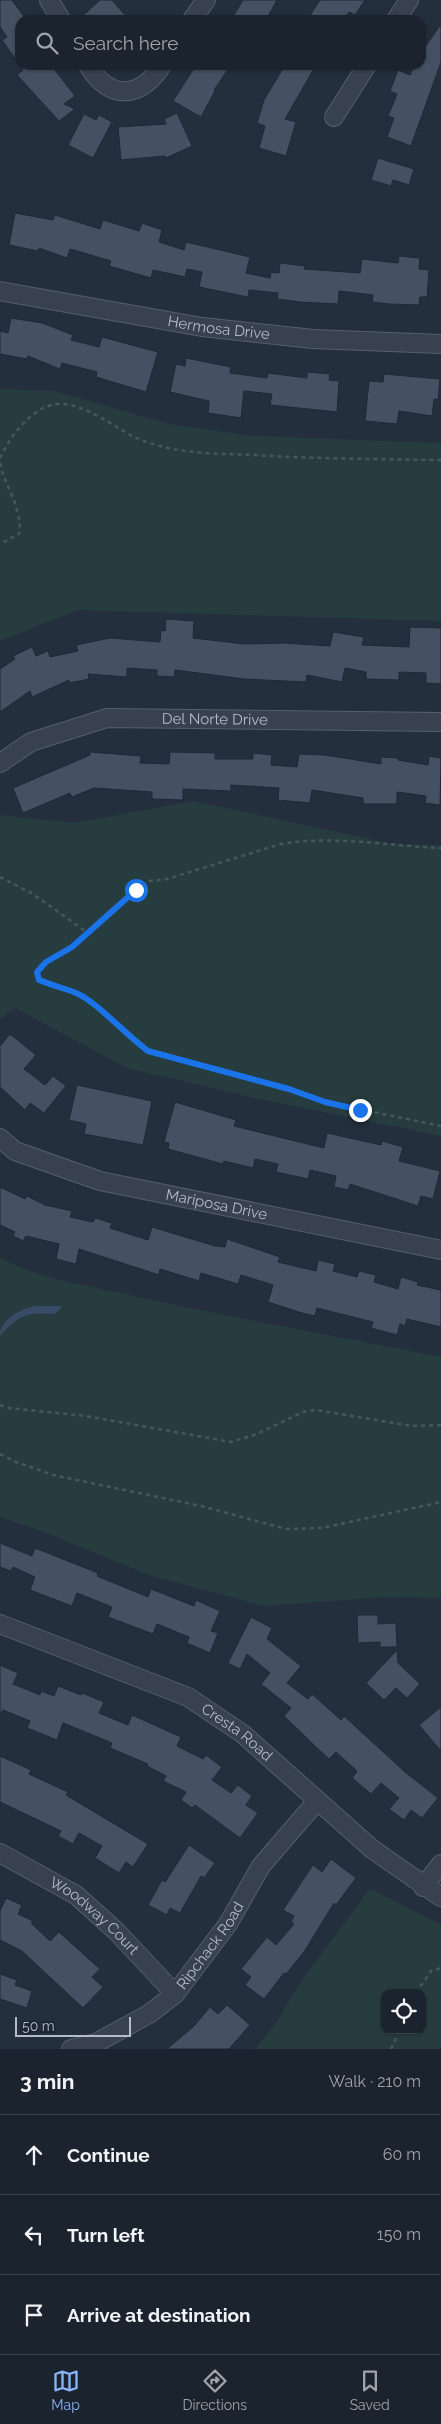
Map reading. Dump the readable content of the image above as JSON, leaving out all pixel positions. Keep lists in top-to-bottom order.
{
  "streets": {
    "street": [
      "Hermosa Drive",
      "Del Norte Drive",
      "Mariposa Drive",
      "Cresta Road",
      "Woodway Court",
      "Ripchack Road"
    ]
  },
  "crossings": [
    ["Cresta Road", "Ripchack Road"],
    ["Woodway Court", "Ripchack Road"]
  ],
  "scale_bar": "50 m",
  "page": {
    "search": "Search here",
    "scale": "50 m",
    "heading": ["3 min", "Walk · 210 m"],
    "list": [
      ["Continue", "60 m"],
      ["Turn left", "150 m"],
      "Arrive at destination"
    ],
    "nav": ["Map", "Directions", "Saved"]
  }
}
